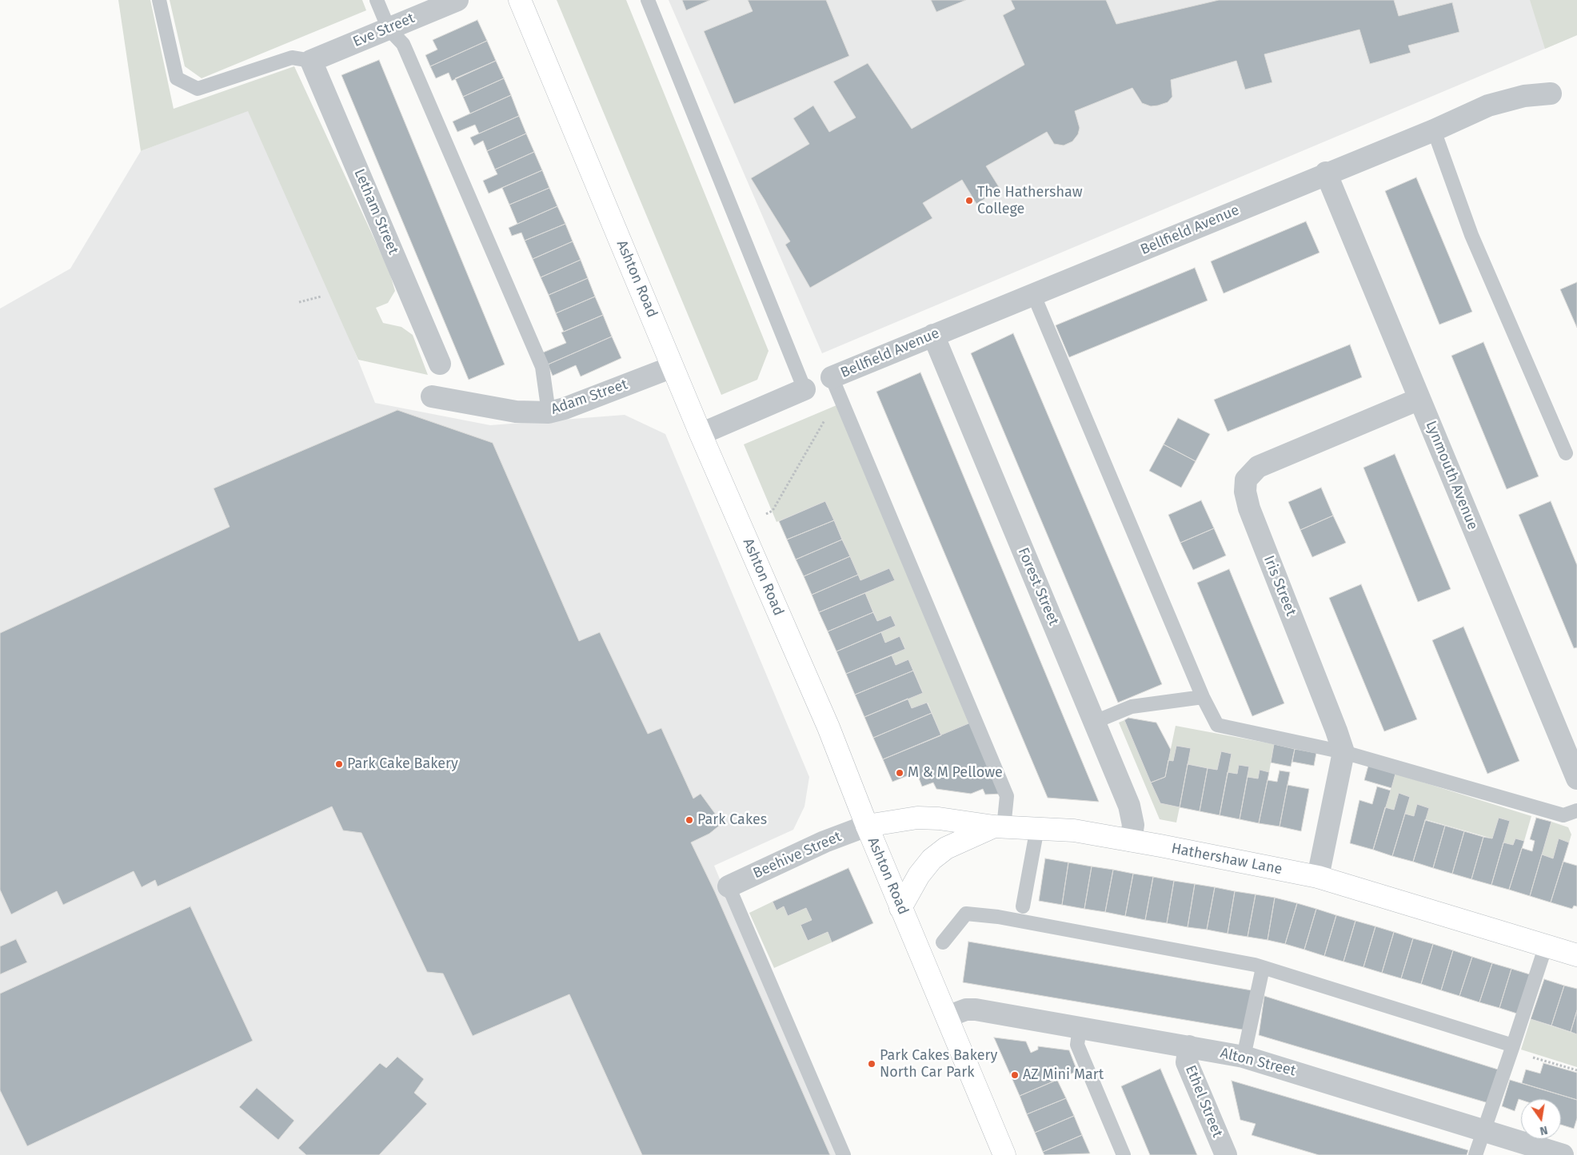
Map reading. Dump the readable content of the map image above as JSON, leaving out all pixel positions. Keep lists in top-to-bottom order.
{
  "streets": {
    "main road": ["Ashton Road", "Hathershaw Lane"],
    "street": [
      "Eve Street",
      "Letham Street",
      "Bellfield Avenue",
      "Adam Street",
      "Lynmouth Avenue",
      "Iris Street",
      "Forest Street",
      "Beehive Street",
      "Alton Street",
      "Ethel Street"
    ]
  },
  "crossings": [
    ["Eve Street", "Letham Street"],
    ["Bellfield Avenue", "Lynmouth Avenue"],
    ["Bellfield Avenue", "Forest Street"],
    ["Ashton Road", "Adam Street"],
    ["Ashton Road", "Beehive Street"],
    ["Ashton Road", "Hathershaw Lane"],
    ["Ashton Road", "Alton Street"],
    ["Lynmouth Avenue", "Iris Street"],
    ["Forest Street", "Hathershaw Lane"],
    ["Beehive Street", "Hathershaw Lane"],
    ["Alton Street", "Ethel Street"]
  ],
  "places": [
    "The Hathershaw College",
    "Park Cake Bakery",
    "M & M Pellowe",
    "Park Cakes",
    "Park Cakes Bakery North Car Park",
    "AZ Mini Mart"
  ],
  "north": "bottom"
}
